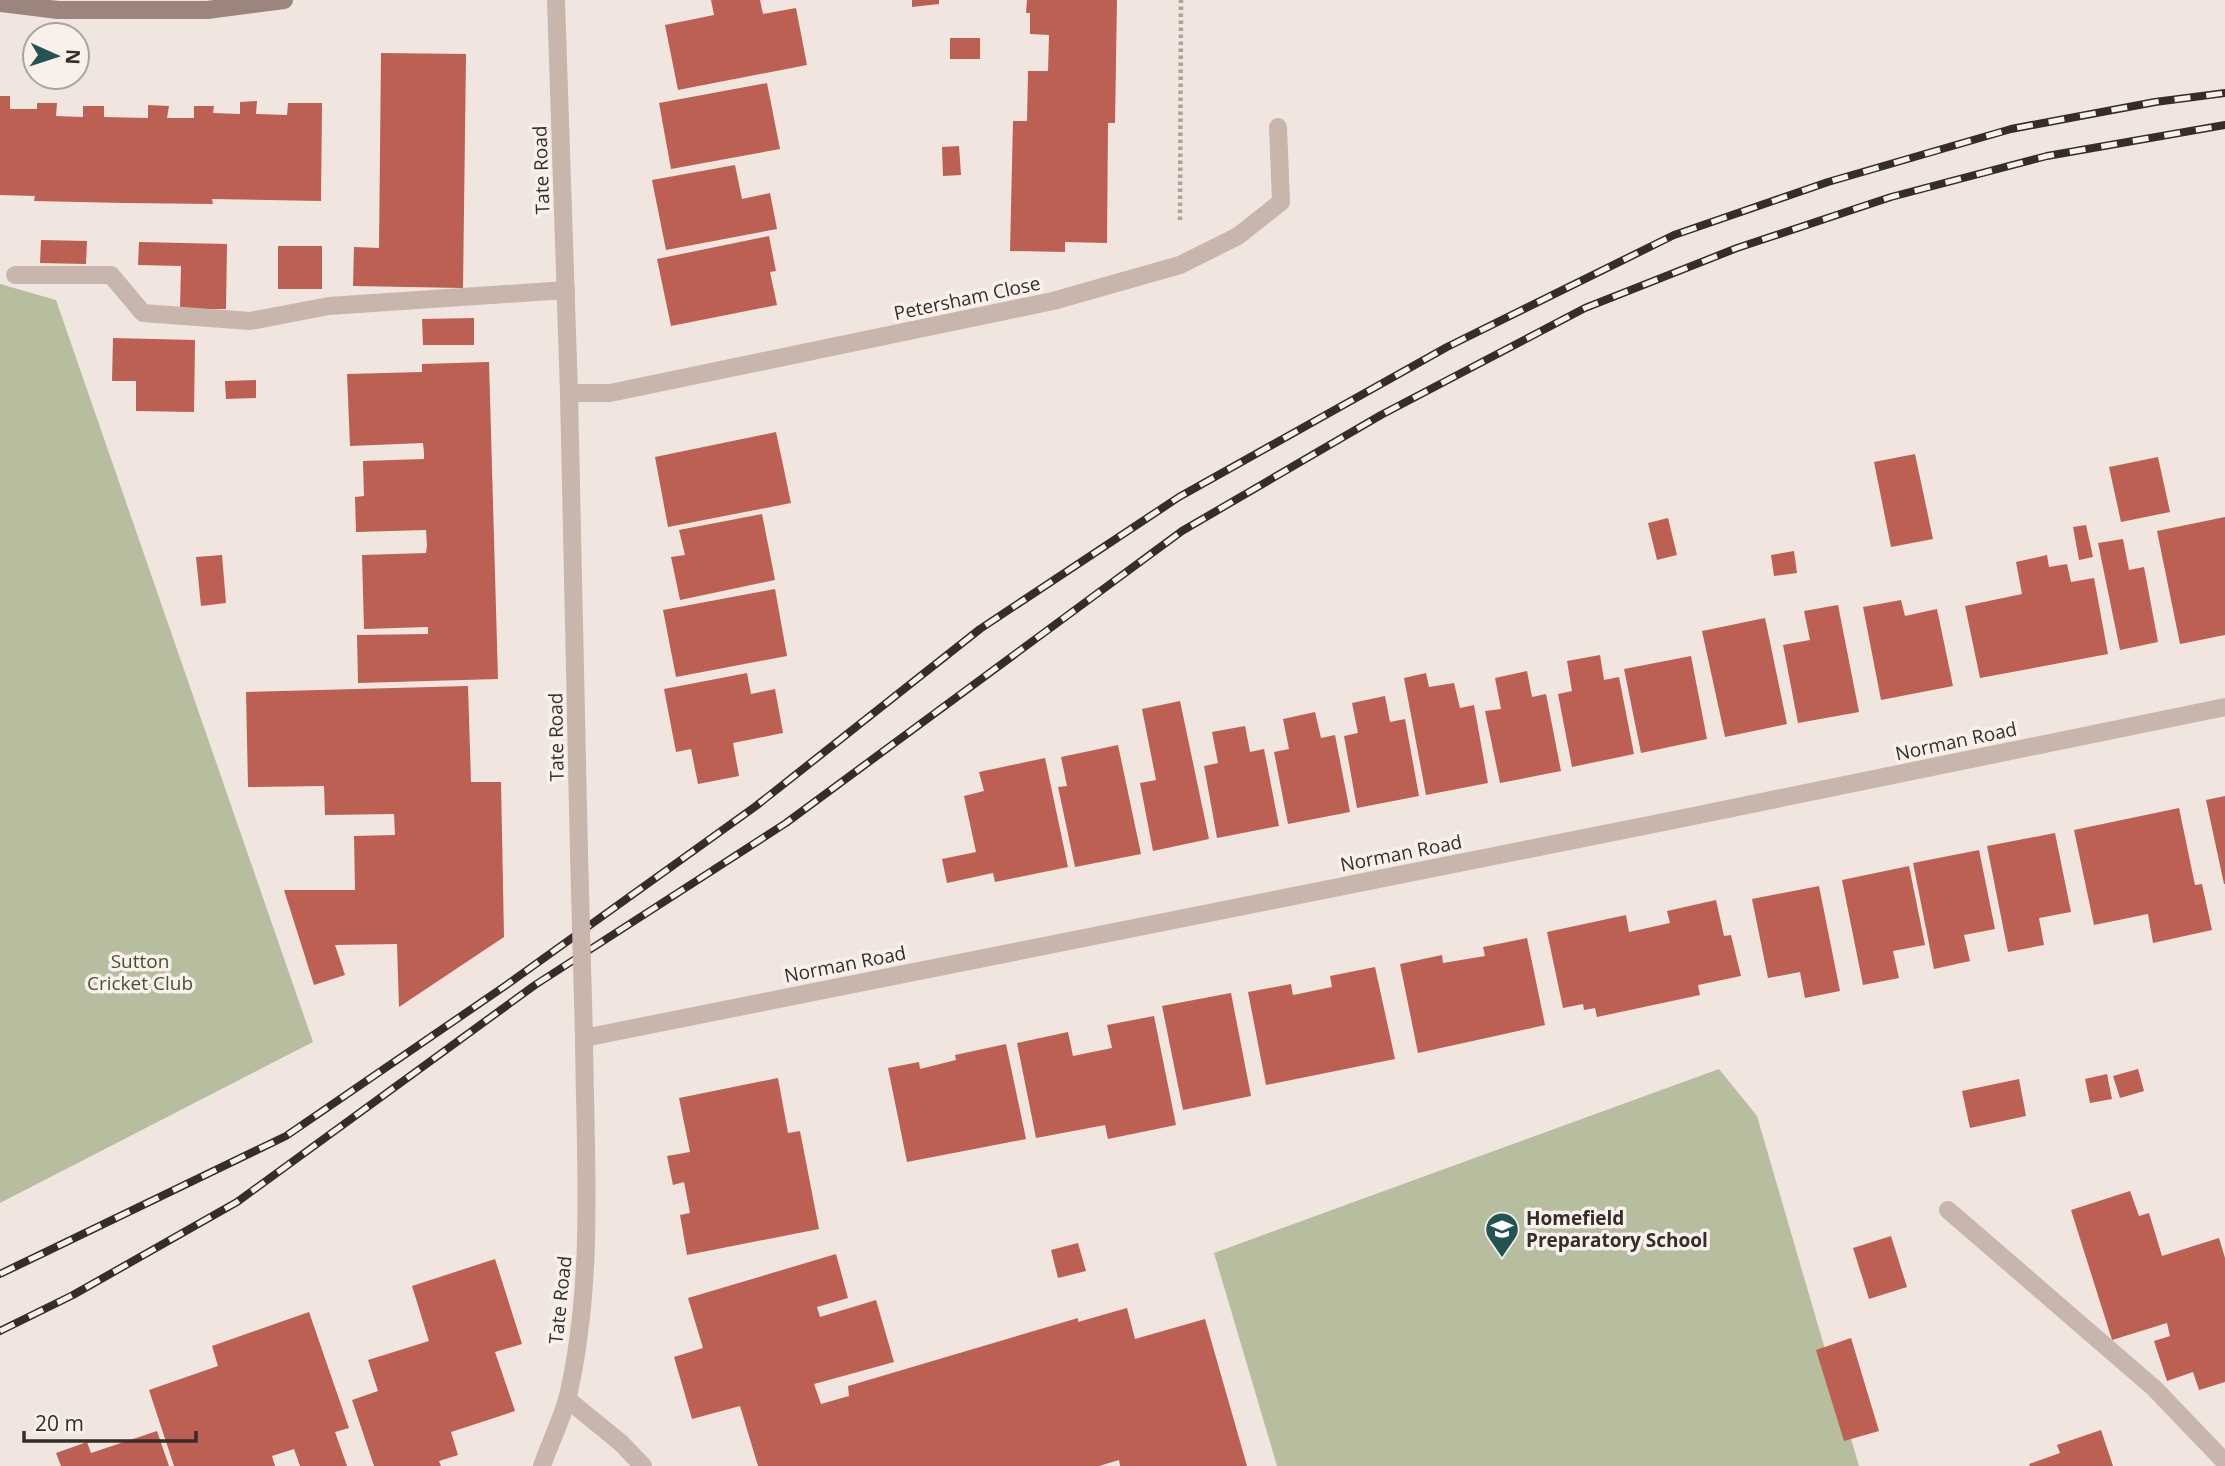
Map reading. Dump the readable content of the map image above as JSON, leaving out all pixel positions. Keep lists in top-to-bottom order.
{
  "streets": {
    "street": ["Tate Road", "Petersham Close", "Norman Road"]
  },
  "crossings": [
    ["Tate Road", "Petersham Close"],
    ["Tate Road", "Norman Road"]
  ],
  "parks": ["Sutton Cricket Club"],
  "places": {
    "school or university": ["Homefield Preparatory School"]
  },
  "scale_bar": "20 m",
  "north": "right"
}
